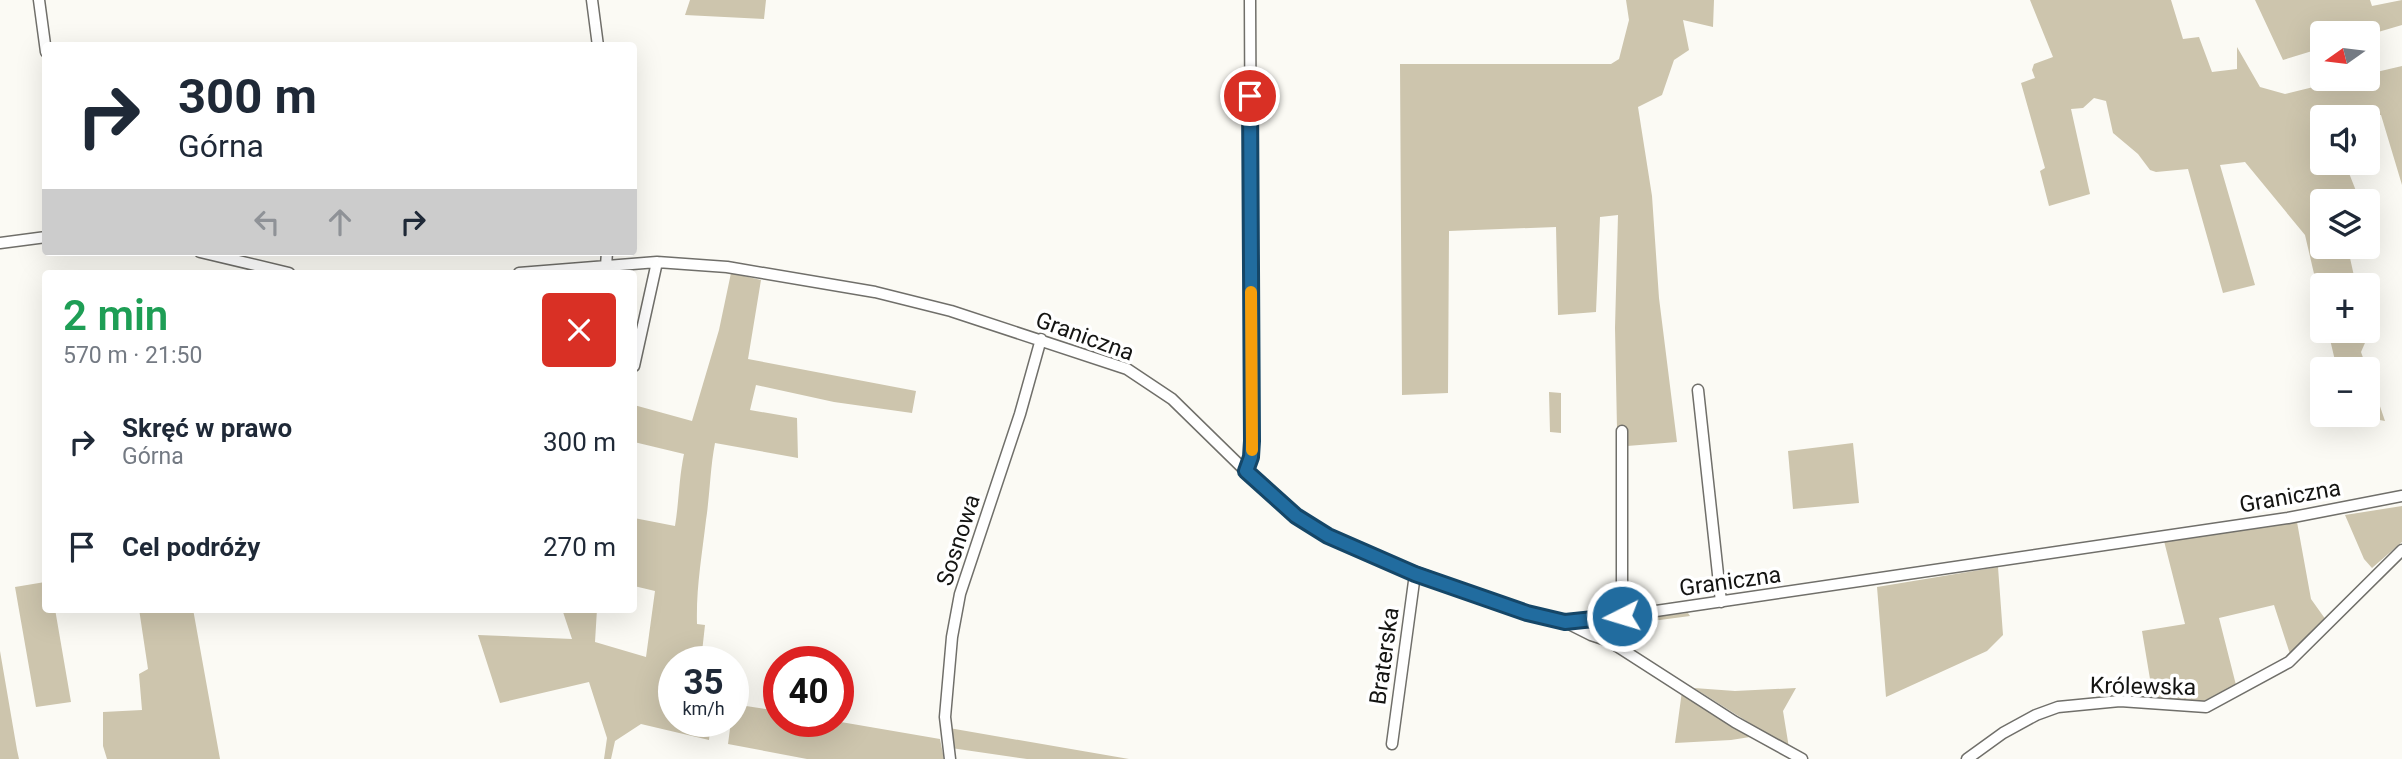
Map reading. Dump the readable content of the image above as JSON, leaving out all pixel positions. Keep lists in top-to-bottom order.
{
  "streets": {
    "street": [
      "Graniczna",
      "Sosnowa",
      "Braterska",
      "Królewska"
    ]
  },
  "crossings": [
    ["Graniczna", "Sosnowa"],
    ["Graniczna", "Braterska"]
  ],
  "north": "left",
  "page": {
    "map_buttons": ["+", "−"],
    "turn": ["300 m", "Górna"],
    "heading": ["2 min", "570 m · 21:50"],
    "list": [
      {
        "name": "Skręć w prawo",
        "note": "Górna",
        "value": "300 m"
      },
      {
        "name": "Cel podróży",
        "value": "270 m"
      }
    ],
    "speed": "35 km/h",
    "limit": "40"
  }
}
